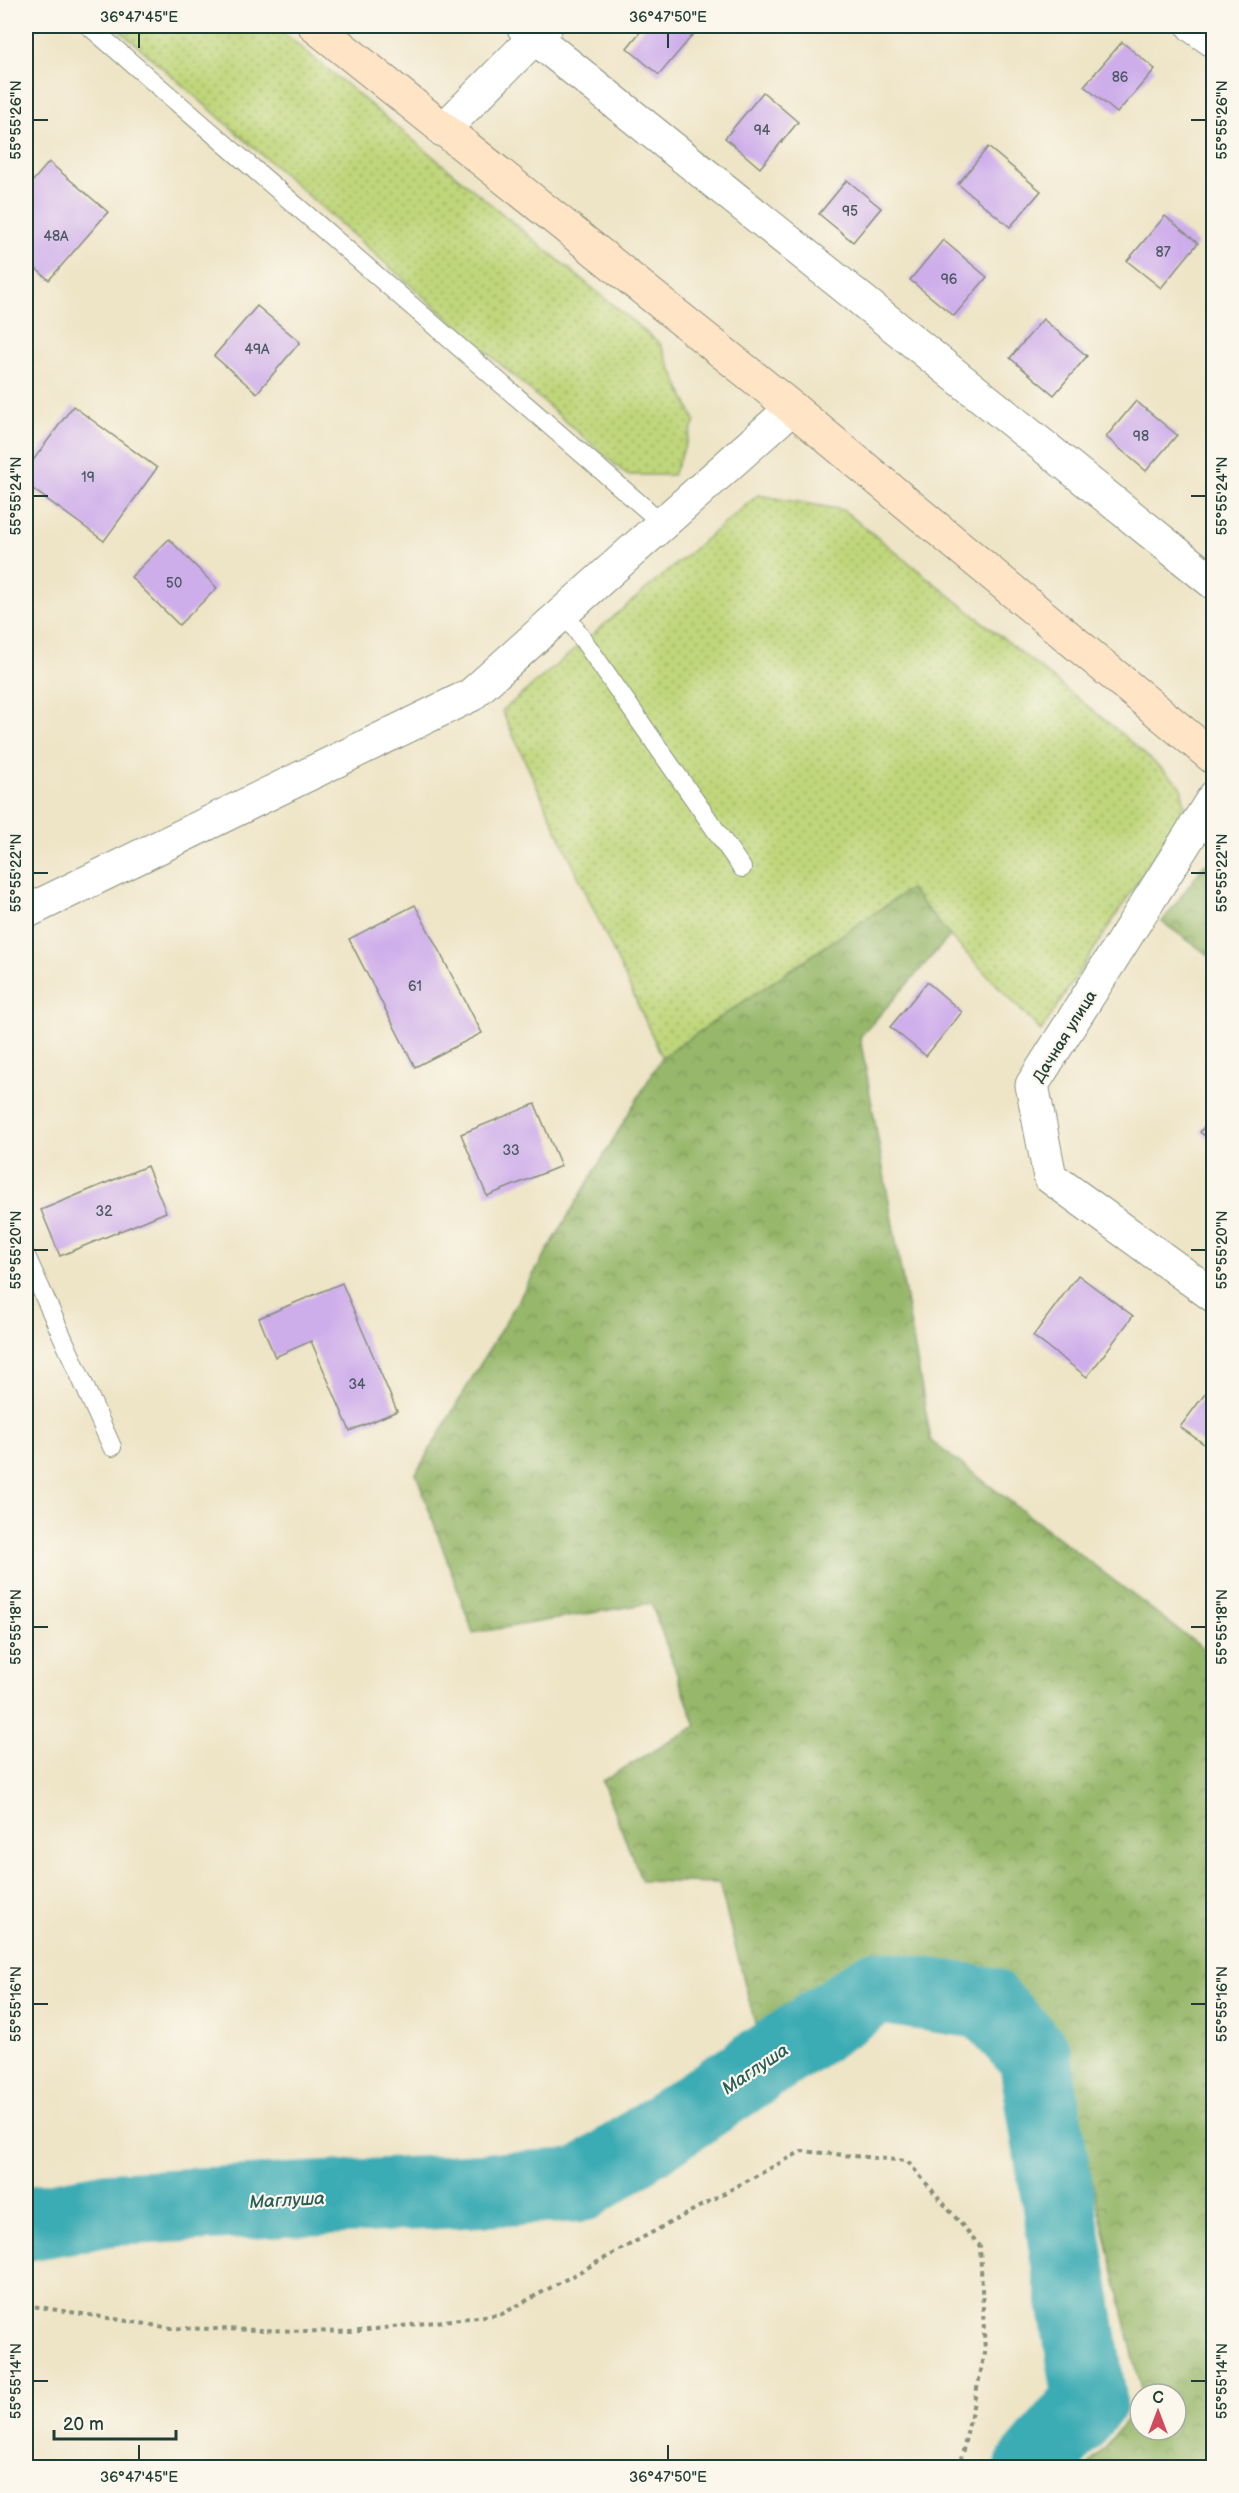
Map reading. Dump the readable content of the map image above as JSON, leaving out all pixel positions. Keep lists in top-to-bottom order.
{
  "streets": {
    "street": ["Дачная улица"]
  },
  "water": ["Маглуша"],
  "house_numbers": [
    "86",
    "94",
    "95",
    "48А",
    "87",
    "96",
    "49А",
    "98",
    "19",
    "50",
    "61",
    "33",
    "32",
    "34"
  ],
  "scale_bar": "20 m",
  "north": "top",
  "coordinates": [
    "36°47'45\"E",
    "36°47'50\"E",
    "55°55'26\"N",
    "55°55'24\"N",
    "55°55'22\"N",
    "55°55'20\"N",
    "55°55'18\"N",
    "55°55'16\"N",
    "55°55'14\"N"
  ]
}
